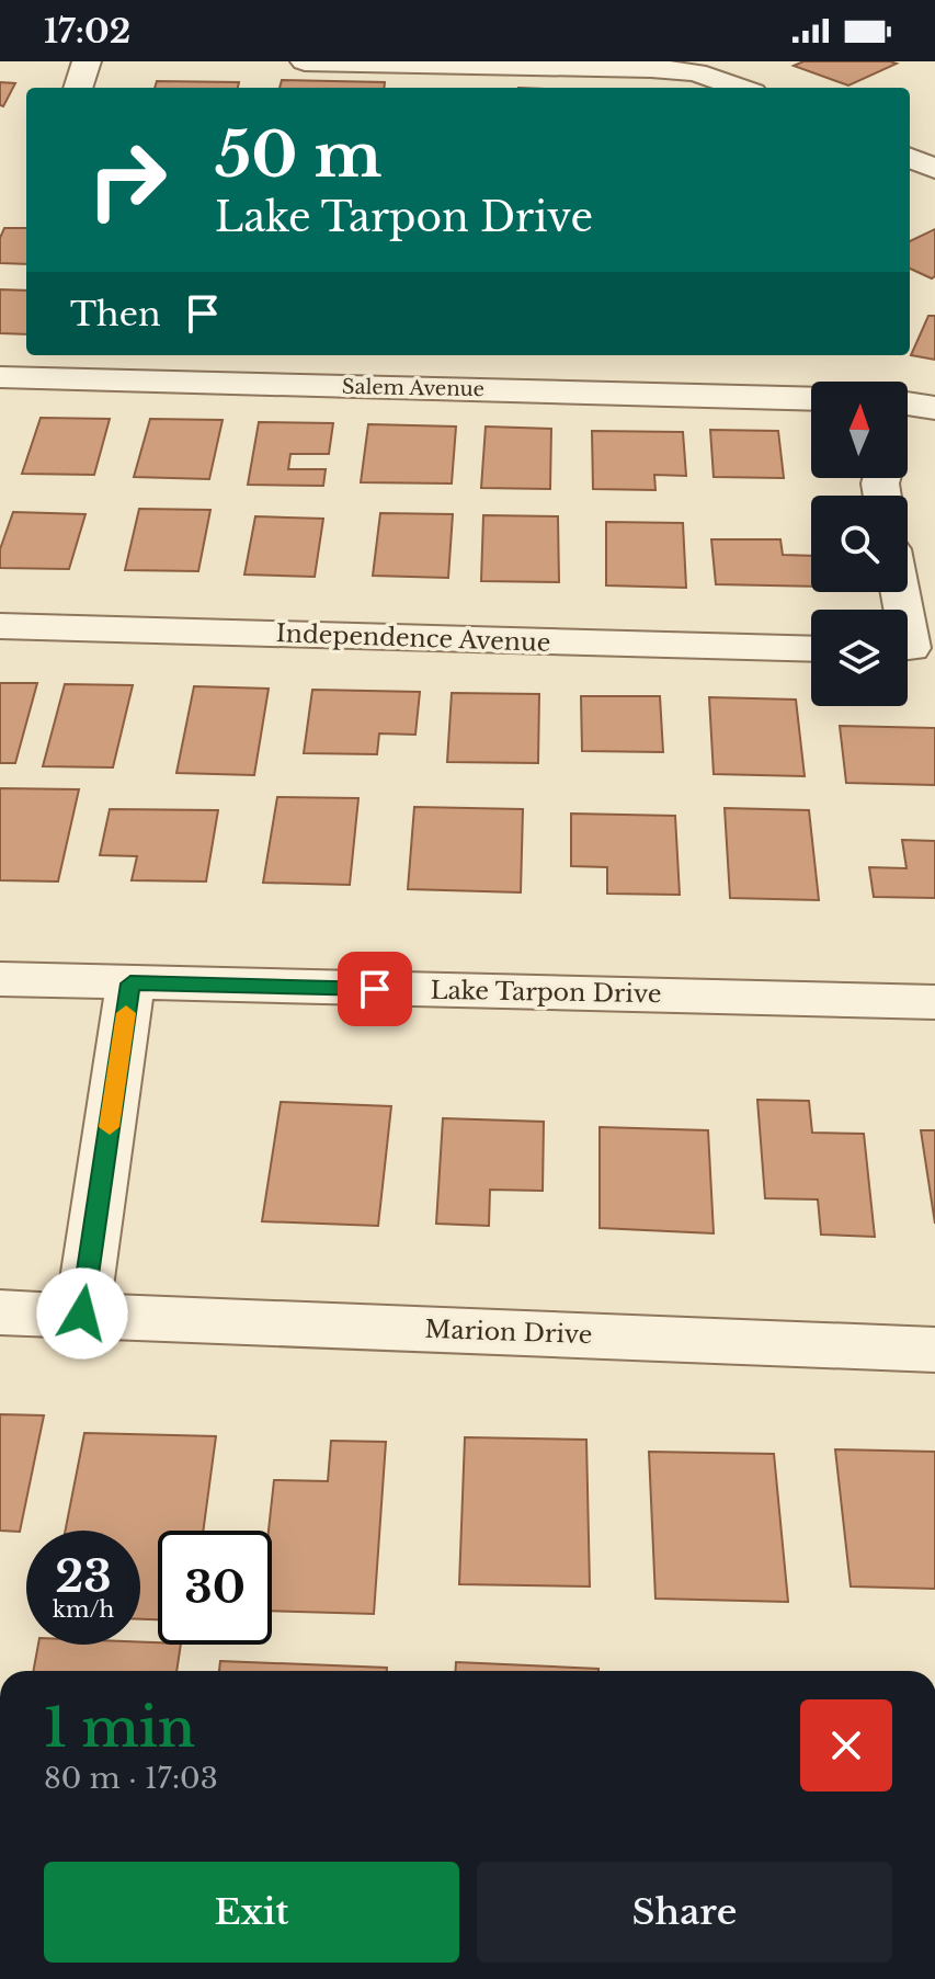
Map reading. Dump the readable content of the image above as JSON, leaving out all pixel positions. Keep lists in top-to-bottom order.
{
  "streets": {
    "street": [
      "Salem Avenue",
      "Independence Avenue",
      "Lake Tarpon Drive",
      "Marion Drive"
    ]
  },
  "north": "top",
  "page": {
    "status": "17:02",
    "turn": ["50 m", "Lake Tarpon Drive"],
    "then": "Then",
    "speed": "23 km/h",
    "limit": "30",
    "heading": ["1 min", "80 m · 17:03"],
    "buttons": ["Exit", "Share"]
  }
}
